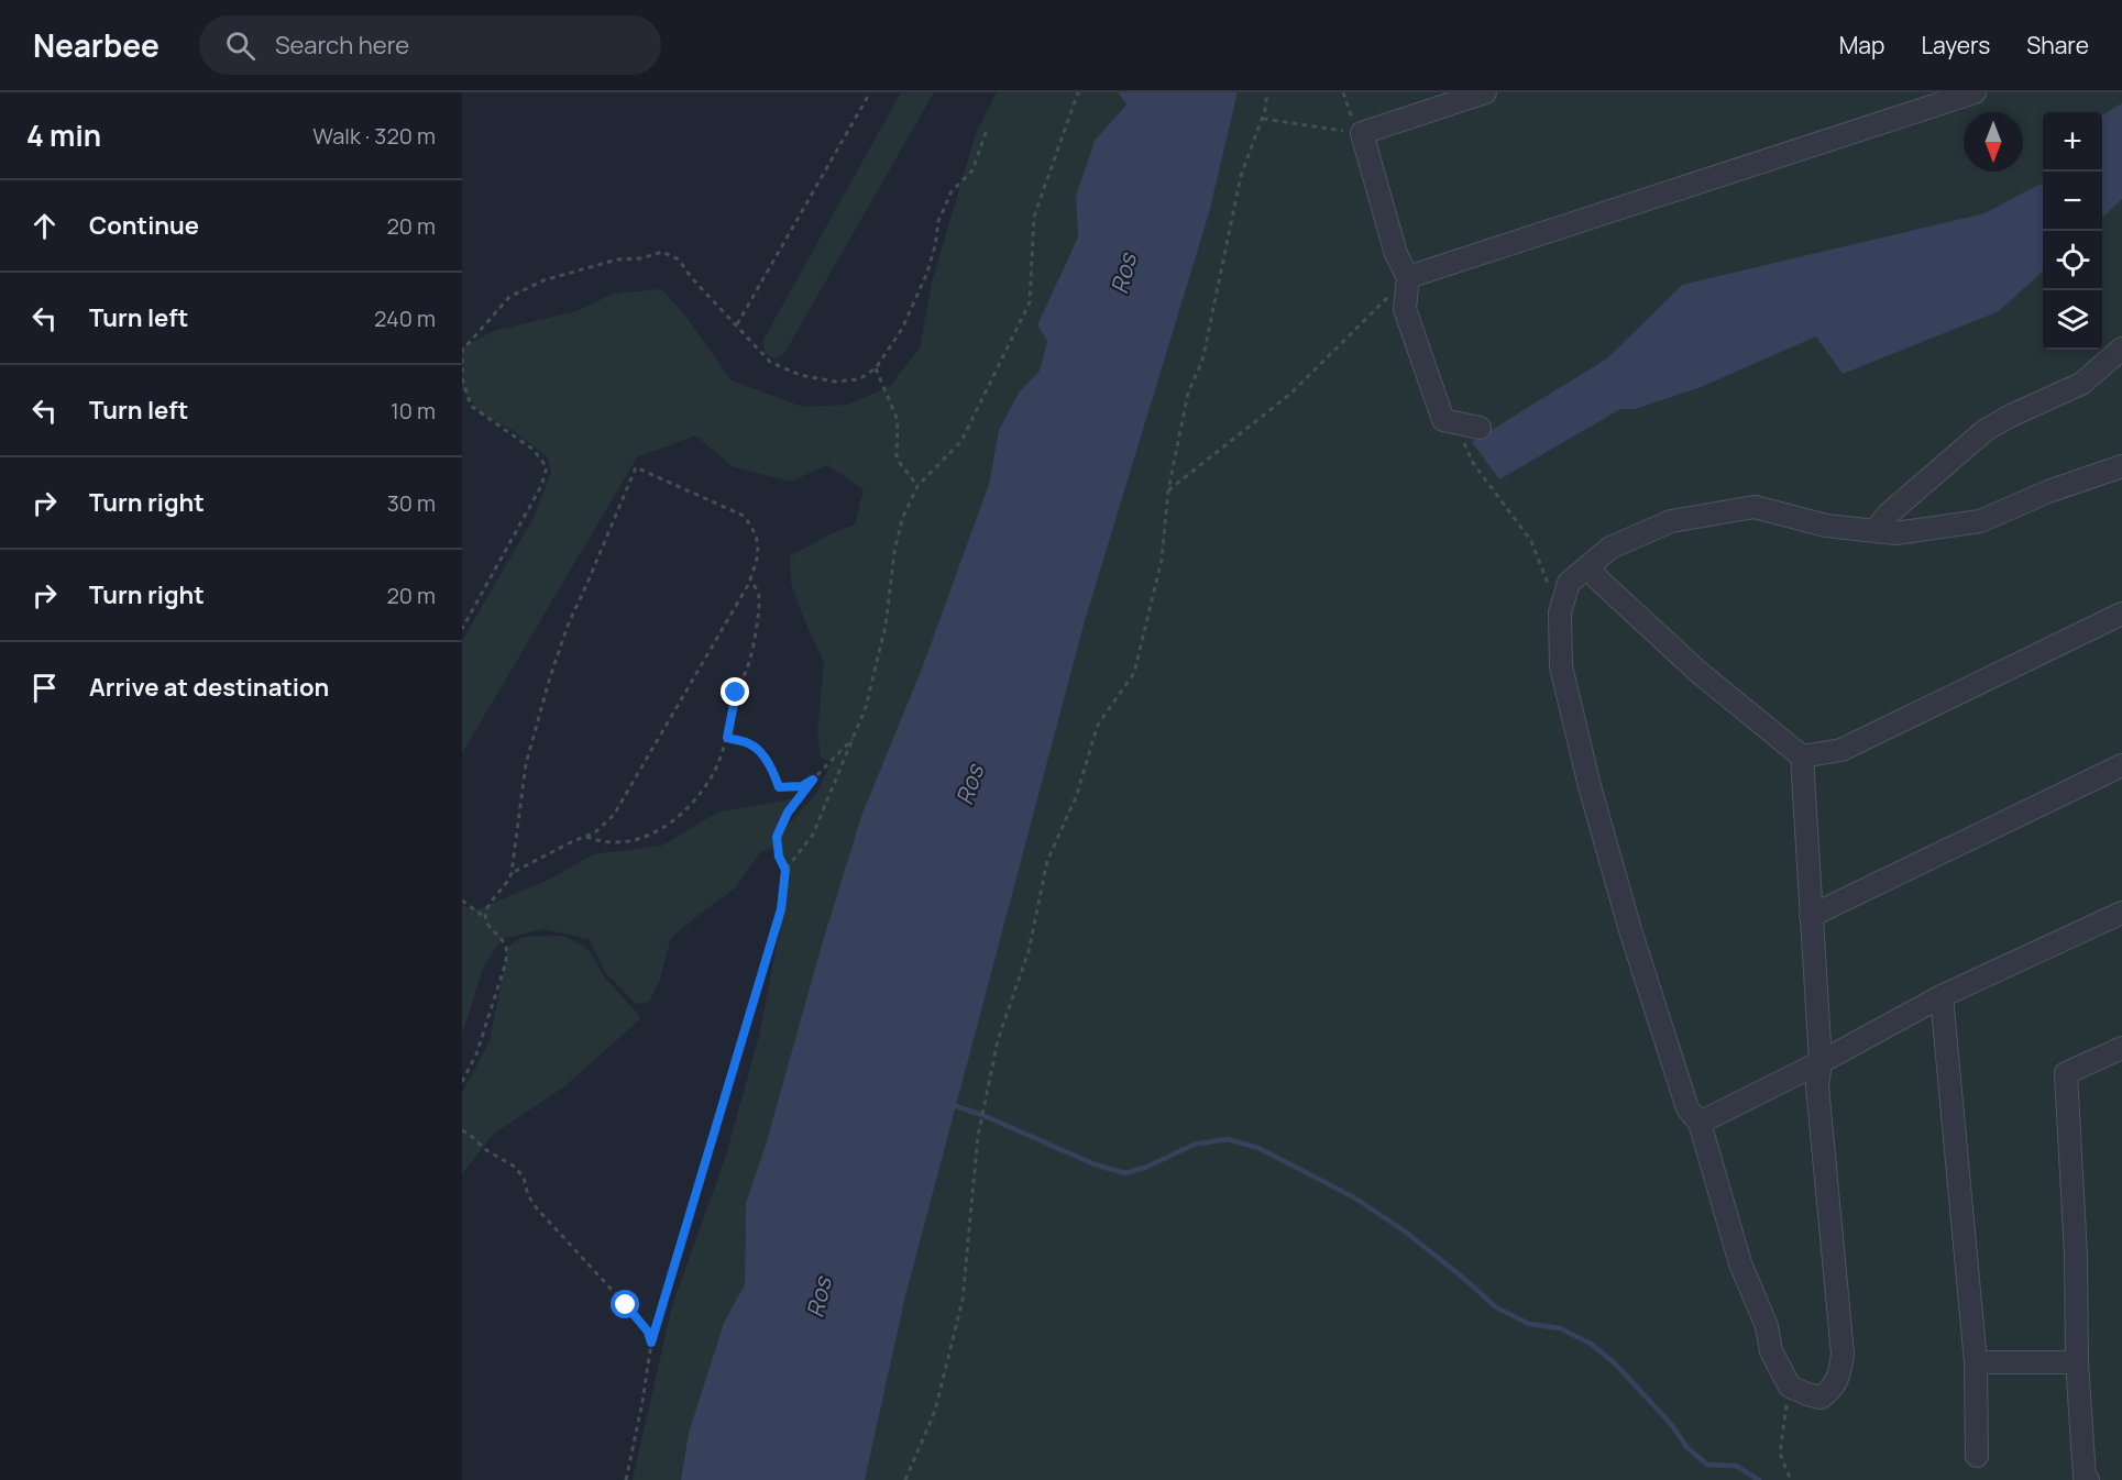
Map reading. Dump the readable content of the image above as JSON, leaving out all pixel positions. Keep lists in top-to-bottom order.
{
  "water": ["Ros"],
  "north": "bottom",
  "page": {
    "header": "Nearbee",
    "search": "Search here",
    "nav": ["Map", "Layers", "Share"],
    "heading": ["4 min", "Walk · 320 m"],
    "map_buttons": ["+", "−"],
    "list": [
      ["Continue", "20 m"],
      ["Turn left", "240 m"],
      ["Turn left", "10 m"],
      ["Turn right", "30 m"],
      ["Turn right", "20 m"],
      "Arrive at destination"
    ]
  }
}
